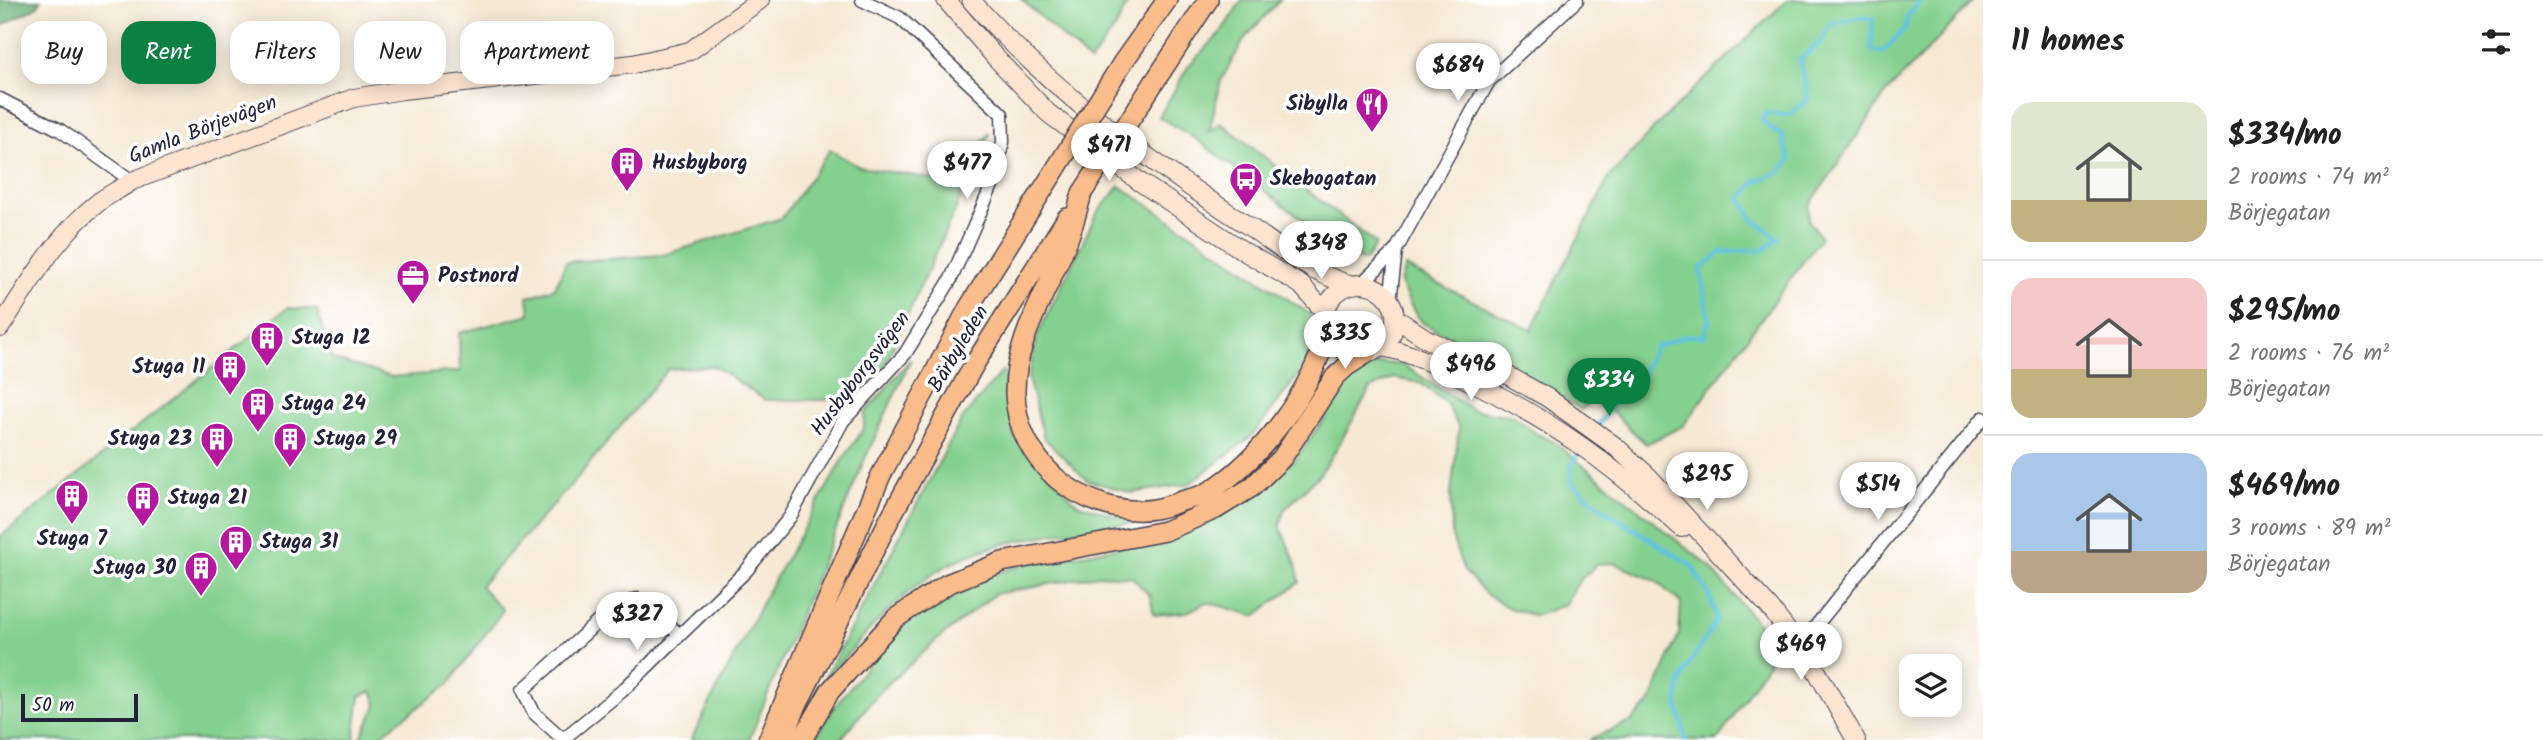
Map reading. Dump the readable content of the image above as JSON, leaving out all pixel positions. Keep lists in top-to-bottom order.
{
  "streets": {
    "main road": ["Bärbyleden"],
    "street": ["Gamla Börjevägen", "Husbyborgsvägen"]
  },
  "places": {
    "restaurant": ["Sibylla"],
    "building": [
      "Husbyborg",
      "Stuga 12",
      "Stuga 11",
      "Stuga 24",
      "Stuga 23",
      "Stuga 29",
      "Stuga 7",
      "Stuga 21",
      "Stuga 31",
      "Stuga 30"
    ],
    "bus stop": ["Skebogatan"],
    "office": ["Postnord"]
  },
  "scale_bar": "50 m",
  "page": {
    "heading": "11 homes",
    "chip": [
      "Buy",
      "Rent",
      "Filters",
      "New",
      "Apartment"
    ],
    "price": [
      "$684",
      "$471",
      "$477",
      "$348",
      "$335",
      "$496",
      "$334",
      "$295",
      "$514",
      "$327",
      "$469"
    ],
    "list": [
      {
        "name": "$334/mo",
        "note": "2 rooms · 74 m² · Börjegatan"
      },
      {
        "name": "$295/mo",
        "note": "2 rooms · 76 m² · Börjegatan"
      },
      {
        "name": "$469/mo",
        "note": "3 rooms · 89 m² · Börjegatan"
      }
    ],
    "scale": "50 m"
  }
}
